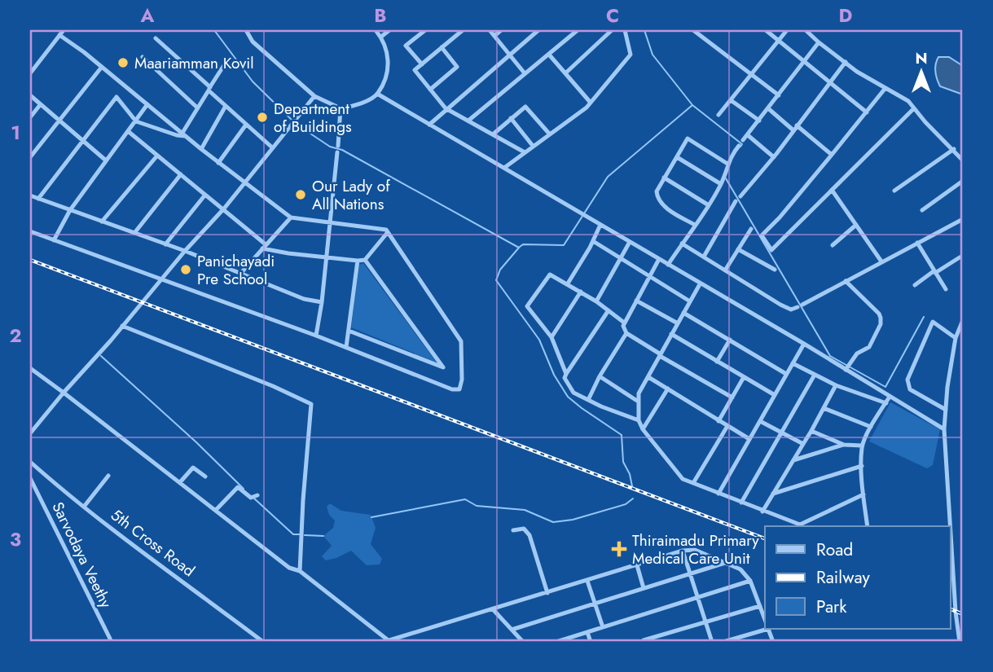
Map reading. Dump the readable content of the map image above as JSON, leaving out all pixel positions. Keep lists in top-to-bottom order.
{
  "streets": {
    "street": ["5th Cross Road", "Sarvodaya Veethy"]
  },
  "places": {
    "other": [
      "Maariamman Kovil",
      "Department of Buildings",
      "Our Lady of All Nations",
      "Panichayadi Pre School"
    ],
    "health": ["Thiraimadu Primary Medical Care Unit"]
  },
  "legend": ["Road", "Railway", "Park"],
  "north": "top",
  "grid": {
    "columns": [
      "A",
      "B",
      "C",
      "D"
    ],
    "rows": ["1", "2", "3"]
  }
}
